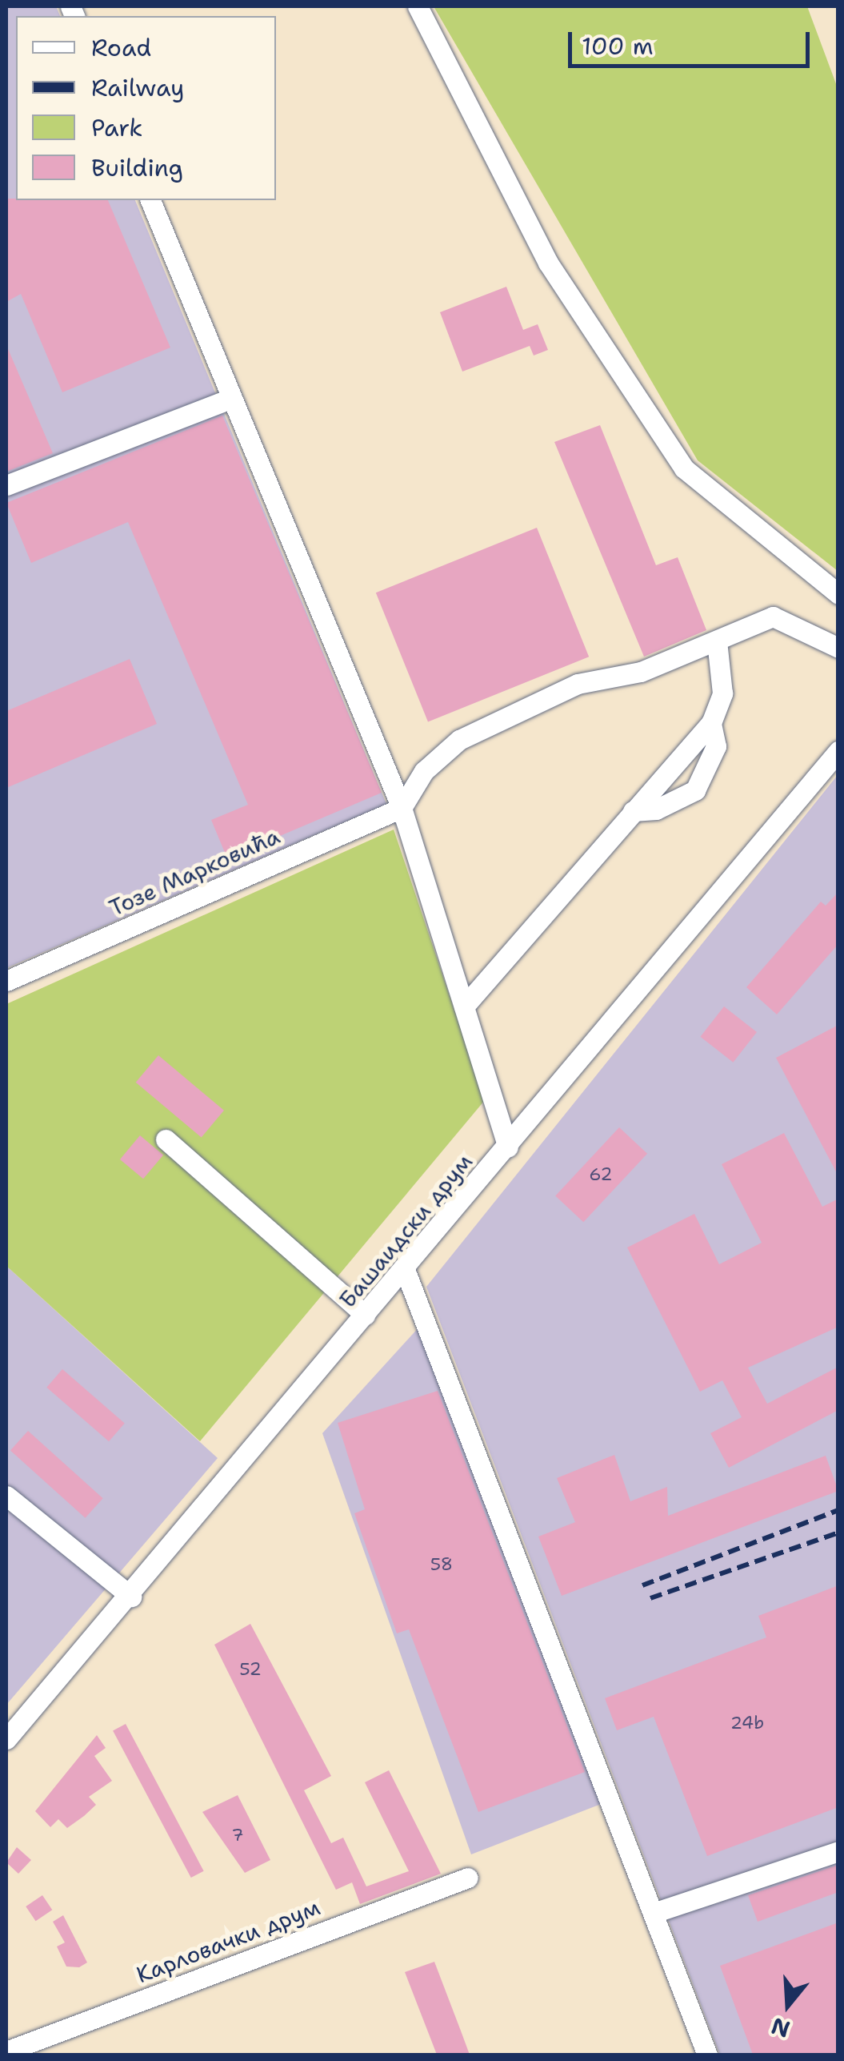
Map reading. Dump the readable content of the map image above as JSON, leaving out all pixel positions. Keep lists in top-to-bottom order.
{
  "streets": {
    "street": ["Тозе Марковића", "Башаидски друм", "Карловачки друм"]
  },
  "house_numbers": [
    "62",
    "58",
    "52",
    "24b",
    "7"
  ],
  "legend": [
    "Road",
    "Railway",
    "Park",
    "Building"
  ],
  "scale_bar": "100 m",
  "north": "bottom"
}
